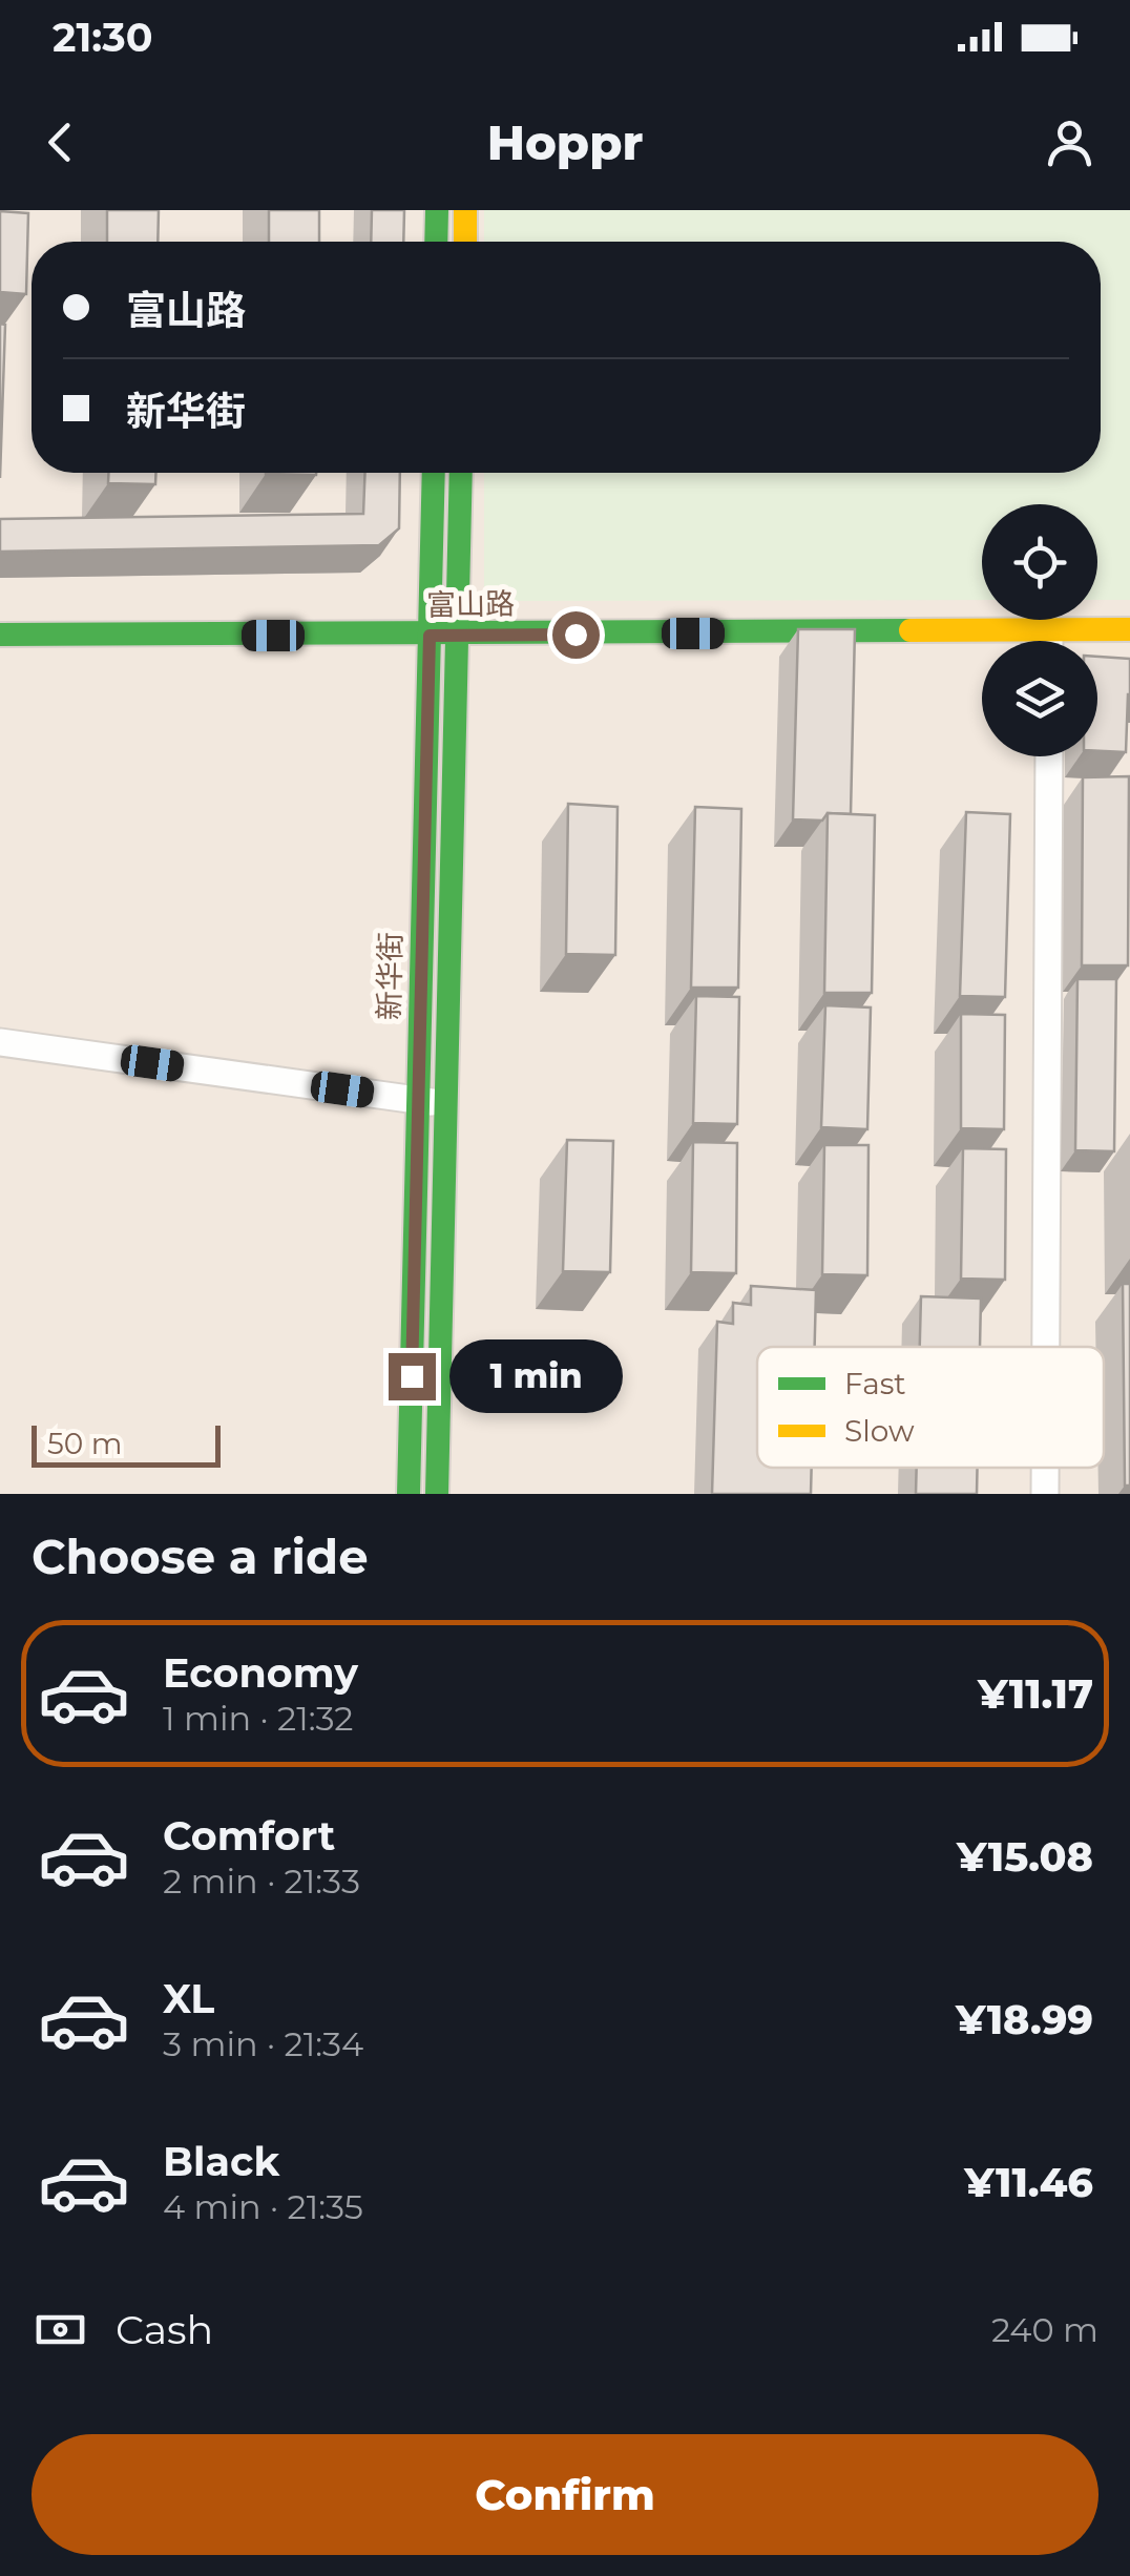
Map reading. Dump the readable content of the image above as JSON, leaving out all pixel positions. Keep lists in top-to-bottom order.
{
  "streets": {
    "street": ["富山路", "新华街"]
  },
  "crossings": [
    ["富山路", "新华街"]
  ],
  "legend": ["Fast", "Slow"],
  "scale_bar": "50 m",
  "page": {
    "status": "21:30",
    "header": "Hoppr",
    "banner": ["富山路", "新华街"],
    "bubble": "1 min",
    "scale": "50 m",
    "heading": "Choose a ride",
    "list": [
      {
        "name": "Economy",
        "note": "1 min · 21:32",
        "value": "¥11.17"
      },
      {
        "name": "Comfort",
        "note": "2 min · 21:33",
        "value": "¥15.08"
      },
      {
        "name": "XL",
        "note": "3 min · 21:34",
        "value": "¥18.99"
      },
      {
        "name": "Black",
        "note": "4 min · 21:35",
        "value": "¥11.46"
      }
    ],
    "pay": ["Cash", "240 m"],
    "buttons": "Confirm"
  }
}
